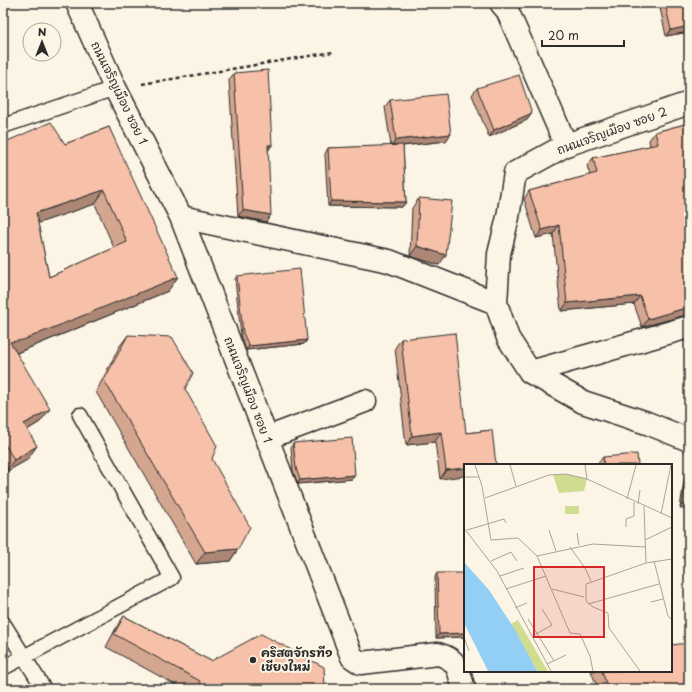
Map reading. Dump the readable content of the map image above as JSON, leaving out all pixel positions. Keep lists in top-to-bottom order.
{
  "streets": {
    "street": ["ถนนเจริญเมือง ซอย 1", "ถนนเจริญเมือง ซอย 2"]
  },
  "places": ["คริสตจักรที๑ เชียงใหม่"],
  "scale_bar": "20 m",
  "north": "top"
}
